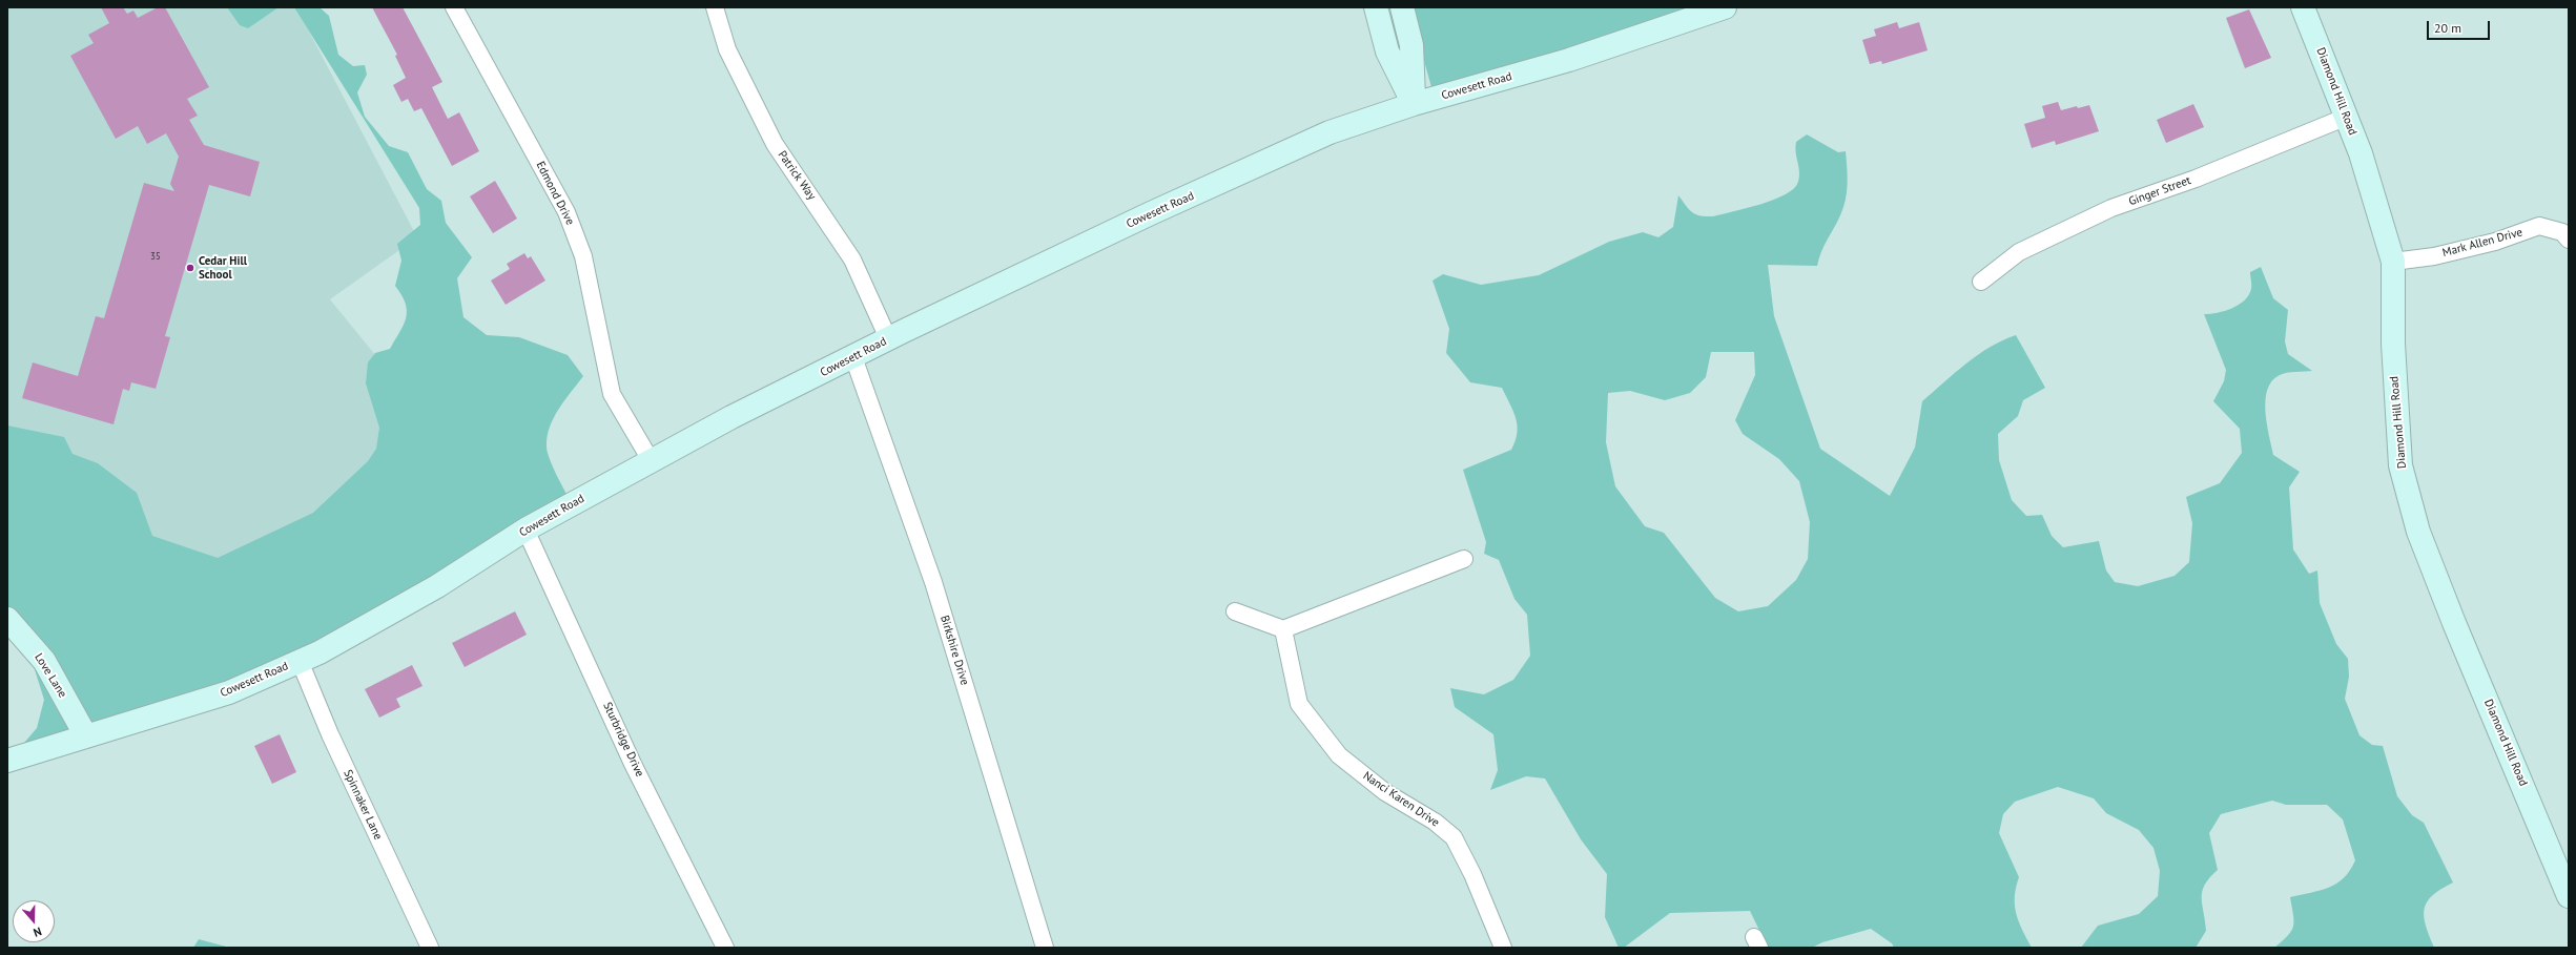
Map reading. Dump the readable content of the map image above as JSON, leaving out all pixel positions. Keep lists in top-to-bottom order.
{
  "streets": {
    "main road": ["Cowesett Road", "Diamond Hill Road", "Love Lane"],
    "street": [
      "Patrick Way",
      "Ginger Street",
      "Edmond Drive",
      "Mark Allen Drive",
      "Birkshire Drive",
      "Sturbridge Drive",
      "Nanci Karen Drive",
      "Spinnaker Lane"
    ]
  },
  "crossings": [
    ["Cowesett Road", "Patrick Way"],
    ["Cowesett Road", "Edmond Drive"],
    ["Cowesett Road", "Birkshire Drive"],
    ["Cowesett Road", "Love Lane"],
    ["Cowesett Road", "Sturbridge Drive"],
    ["Cowesett Road", "Spinnaker Lane"],
    ["Diamond Hill Road", "Ginger Street"],
    ["Diamond Hill Road", "Mark Allen Drive"]
  ],
  "places": ["Cedar Hill School"],
  "house_numbers": ["35"],
  "scale_bar": "20 m",
  "north": "bottom"
}
